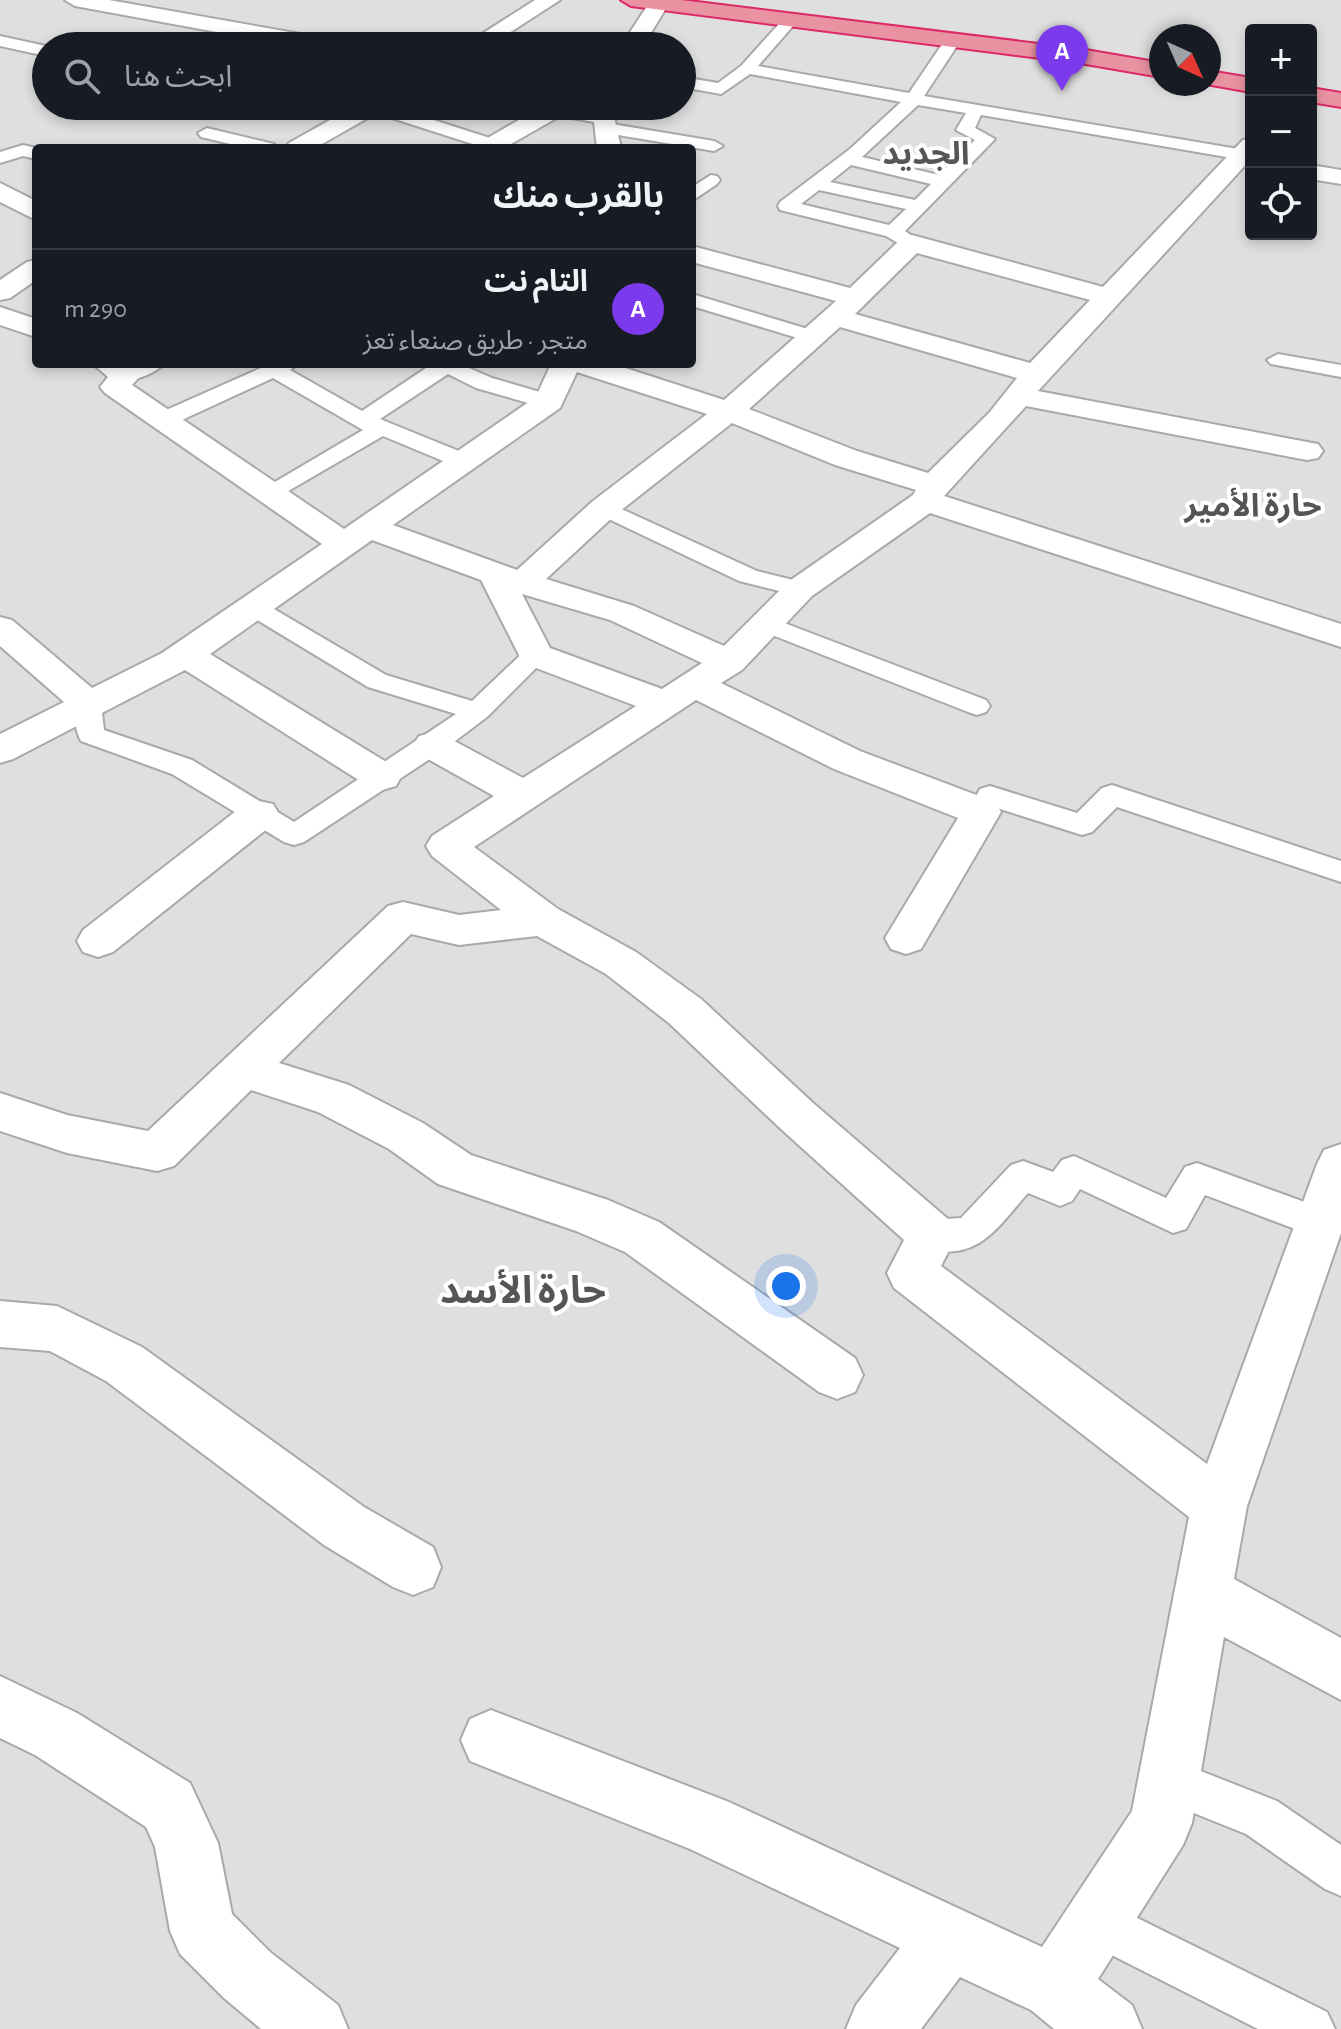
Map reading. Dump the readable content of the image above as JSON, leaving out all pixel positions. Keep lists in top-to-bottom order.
{
  "districts": ["الجديد", "حارة الأمير", "حارة الأسد"],
  "north": "bottom right",
  "page": {
    "map_buttons": ["+", "−"],
    "pins": "A",
    "search": "ابحث هنا",
    "heading": "بالقرب منك",
    "list": [
      {
        "mark": "A",
        "name": "التام نت",
        "note": "متجر · طريق صنعاء تعز",
        "value": "290 m"
      }
    ]
  }
}
